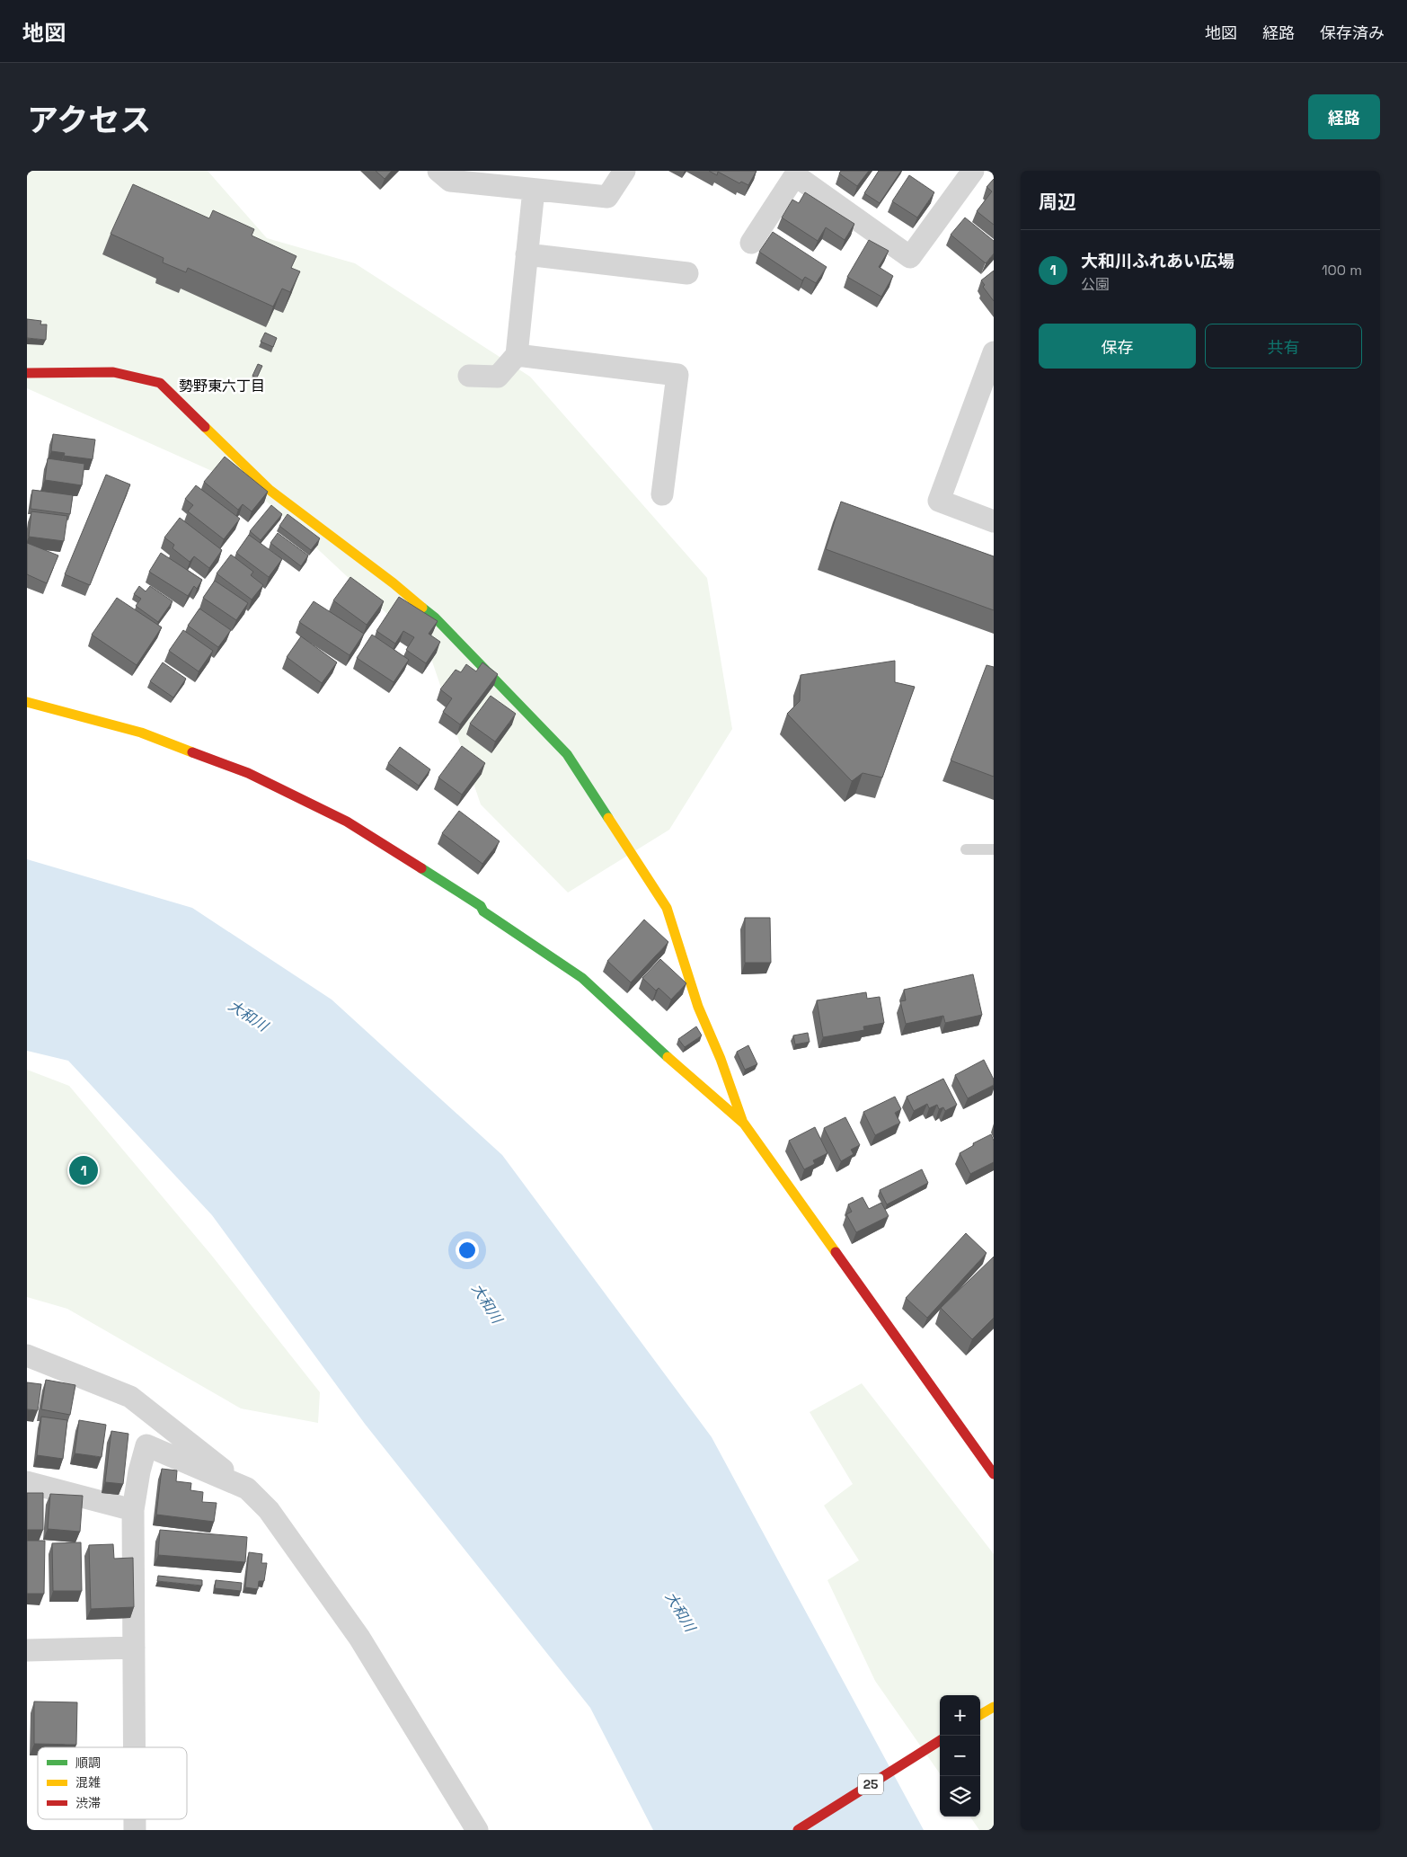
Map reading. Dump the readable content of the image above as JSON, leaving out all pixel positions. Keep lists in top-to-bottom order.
{
  "streets": {
    "main road": ["25"]
  },
  "districts": ["勢野東六丁目"],
  "water": ["大和川"],
  "legend": ["順調", "混雑", "渋滞"],
  "page": {
    "header": "地図",
    "nav": ["地図", "経路", "保存済み"],
    "title": "アクセス",
    "buttons": [
      "経路",
      ["保存", "共有"]
    ],
    "heading": "周辺",
    "list": [
      {
        "mark": "1",
        "name": "大和川ふれあい広場",
        "note": "公園",
        "value": "100 m"
      }
    ],
    "pins": "1",
    "map_buttons": ["+", "−"]
  }
}
